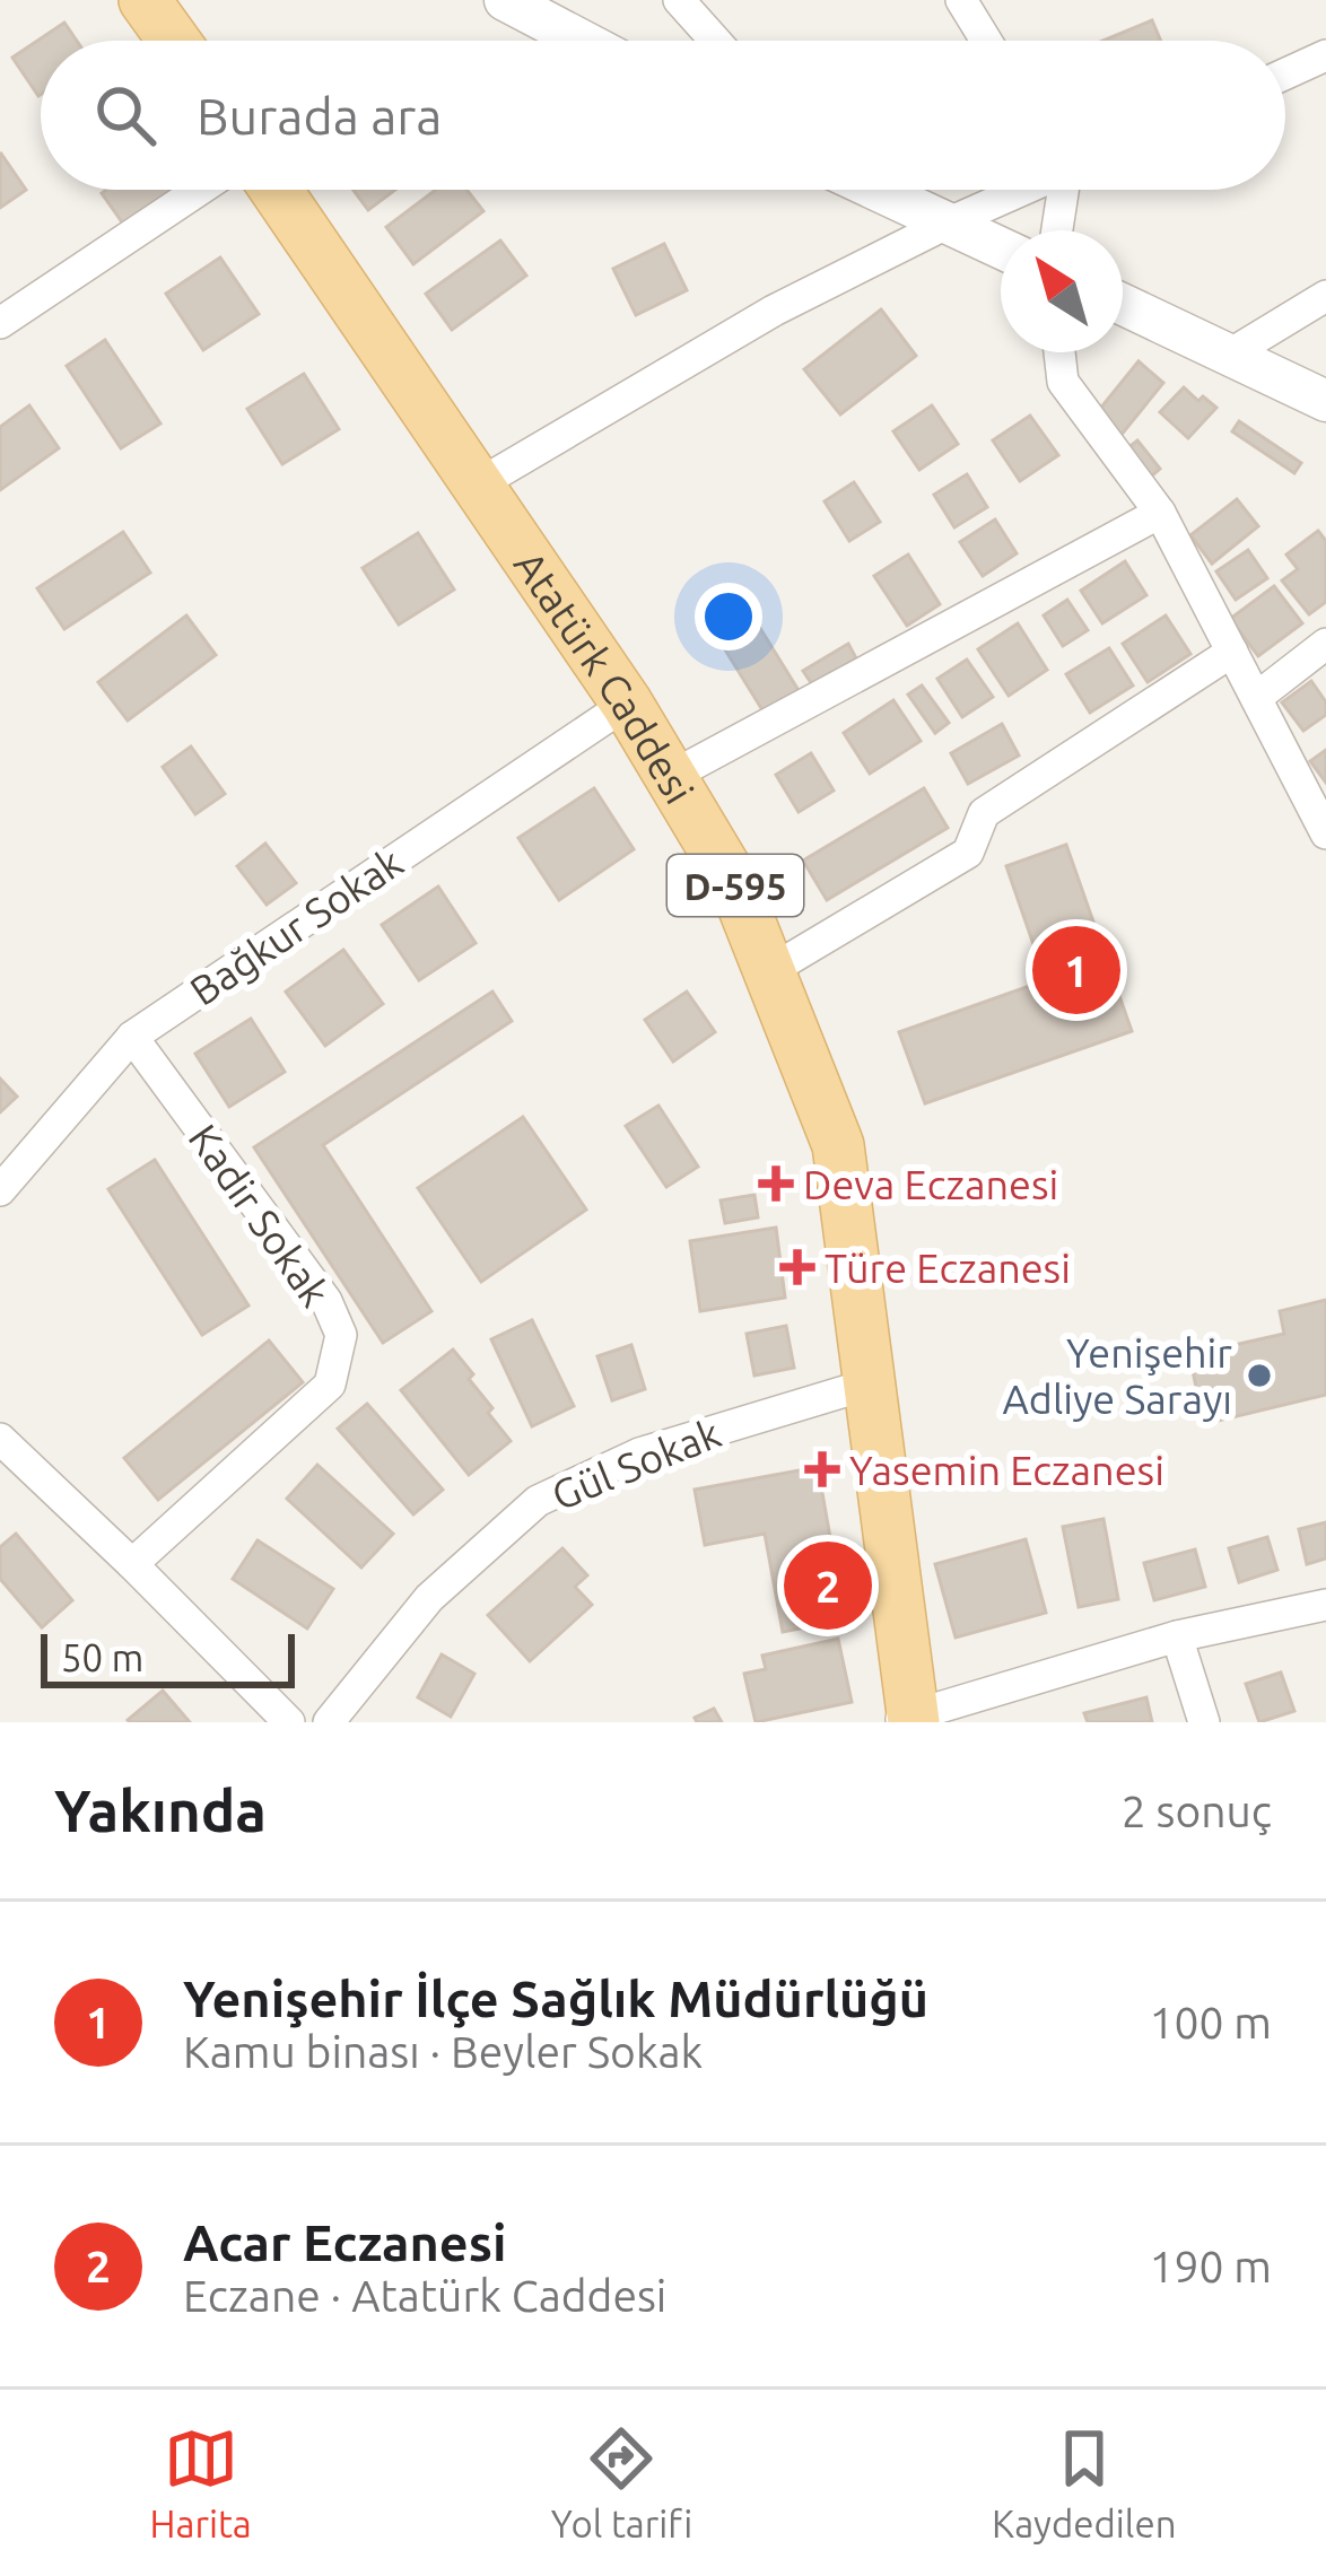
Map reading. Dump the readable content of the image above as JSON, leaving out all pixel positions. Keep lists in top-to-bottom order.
{
  "streets": {
    "main road": ["Atatürk Caddesi", "D-595"],
    "street": ["Bağkur Sokak", "Kadir Sokak", "Gül Sokak"]
  },
  "crossings": [
    ["Atatürk Caddesi", "Bağkur Sokak"],
    ["Atatürk Caddesi", "Gül Sokak"],
    ["Bağkur Sokak", "Kadir Sokak"]
  ],
  "places": {
    "health": ["Deva Eczanesi", "Türe Eczanesi", "Yasemin Eczanesi"],
    "other": ["Yenişehir Adliye Sarayı"]
  },
  "scale_bar": "50 m",
  "north": "top left",
  "page": {
    "search": "Burada ara",
    "pins": ["1", "2"],
    "scale": "50 m",
    "heading": ["Yakında", "2 sonuç"],
    "list": [
      {
        "mark": "1",
        "name": "Yenişehir İlçe Sağlık Müdürlüğü",
        "note": "Kamu binası · Beyler Sokak",
        "value": "100 m"
      },
      {
        "mark": "2",
        "name": "Acar Eczanesi",
        "note": "Eczane · Atatürk Caddesi",
        "value": "190 m"
      }
    ],
    "nav": ["Harita", "Yol tarifi", "Kaydedilen"]
  }
}
